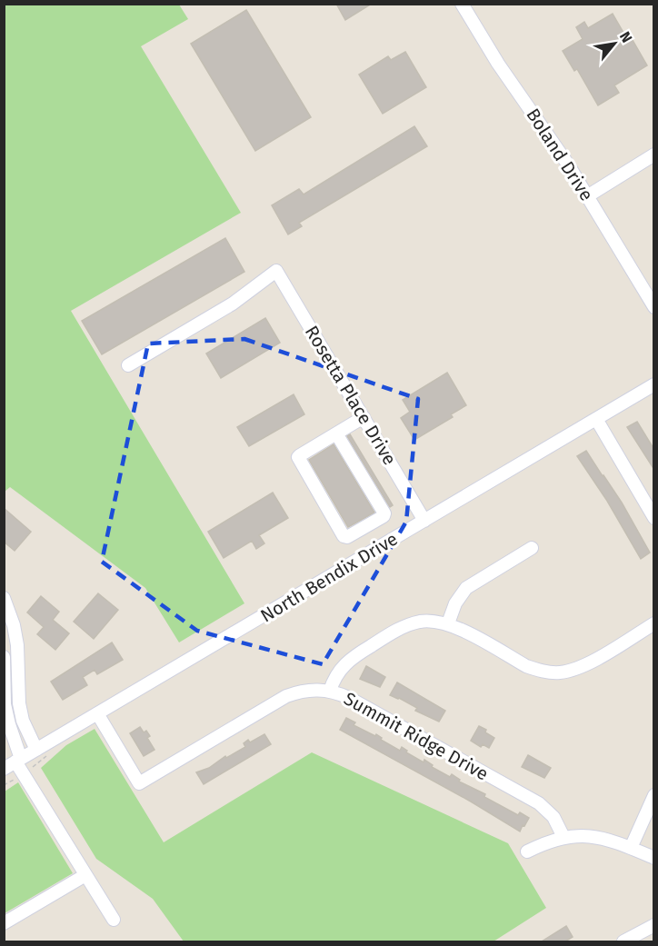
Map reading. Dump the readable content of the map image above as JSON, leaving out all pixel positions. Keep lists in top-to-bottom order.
{
  "streets": {
    "street": [
      "Boland Drive",
      "Rosetta Place Drive",
      "North Bendix Drive",
      "Summit Ridge Drive"
    ]
  },
  "crossings": [
    ["Rosetta Place Drive", "North Bendix Drive"],
    ["North Bendix Drive", "Summit Ridge Drive"]
  ],
  "north": "top right"
}
